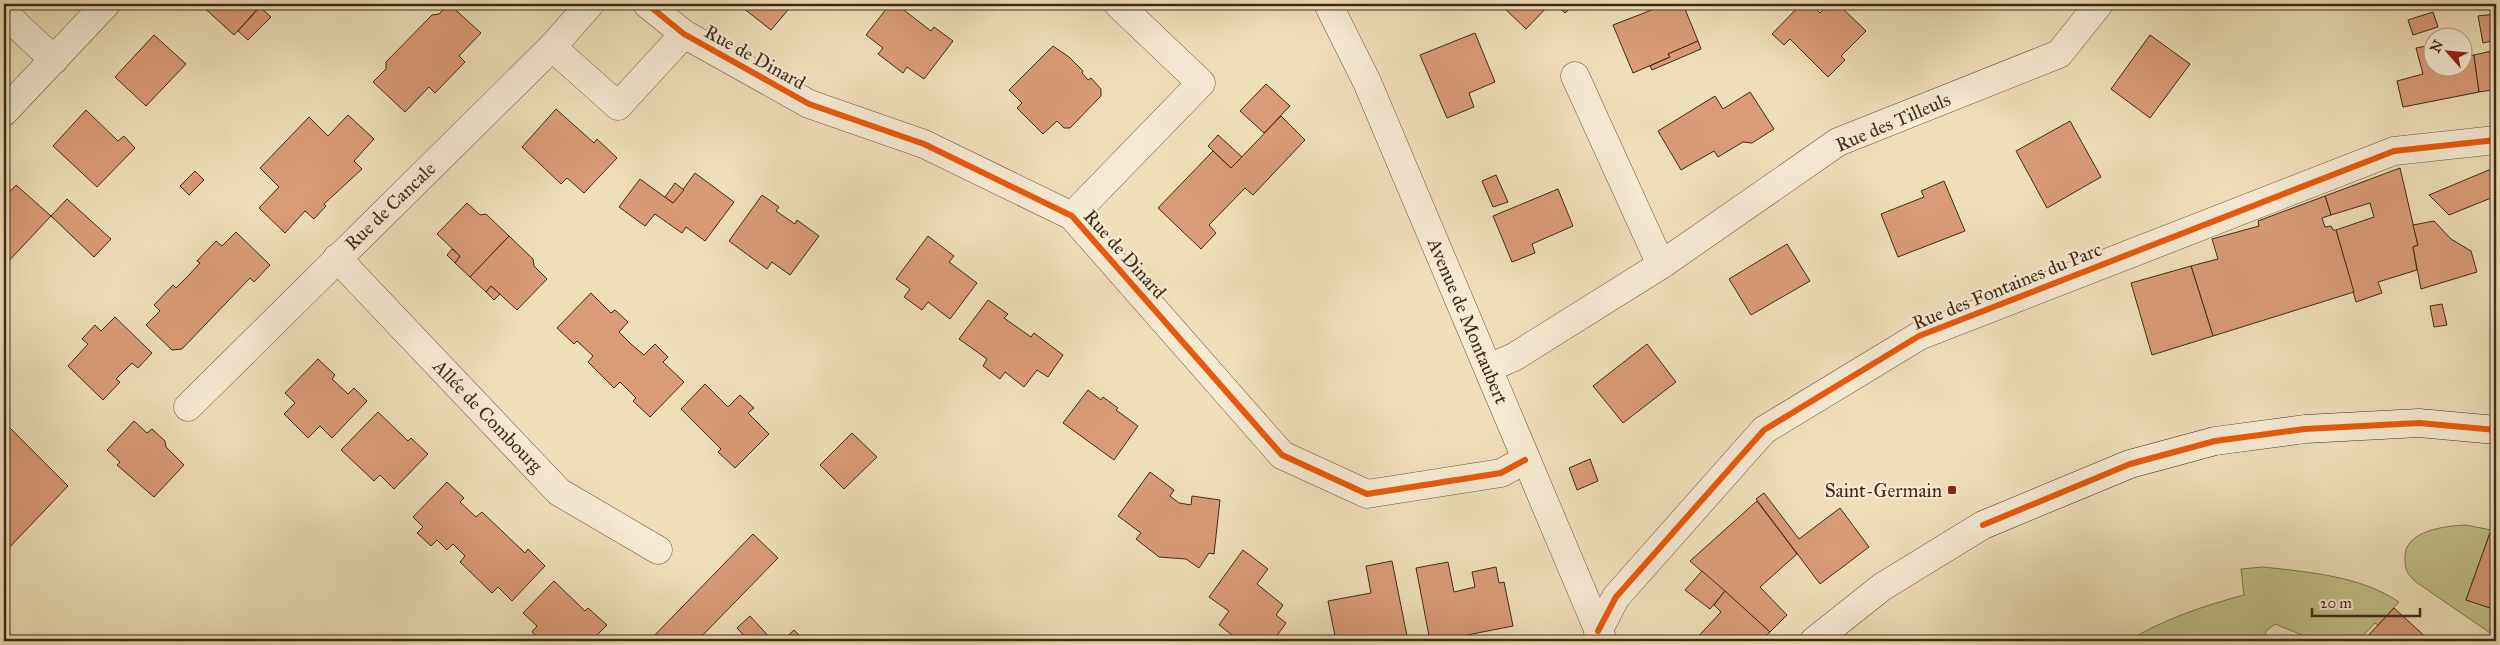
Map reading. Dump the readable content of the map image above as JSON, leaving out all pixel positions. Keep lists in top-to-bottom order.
{
  "streets": {
    "street": [
      "Rue de Dinard",
      "Rue des Tilleuls",
      "Rue de Cancale",
      "Rue des Fontaines du Parc",
      "Avenue de Montaubert",
      "Allée de Combourg"
    ]
  },
  "crossings": [
    ["Rue de Dinard", "Avenue de Montaubert"],
    ["Rue des Tilleuls", "Avenue de Montaubert"],
    ["Rue de Cancale", "Allée de Combourg"],
    ["Rue des Fontaines du Parc", "Avenue de Montaubert"]
  ],
  "places": {
    "transit": ["Saint-Germain"]
  },
  "scale_bar": "20 m",
  "north": "top left"
}
